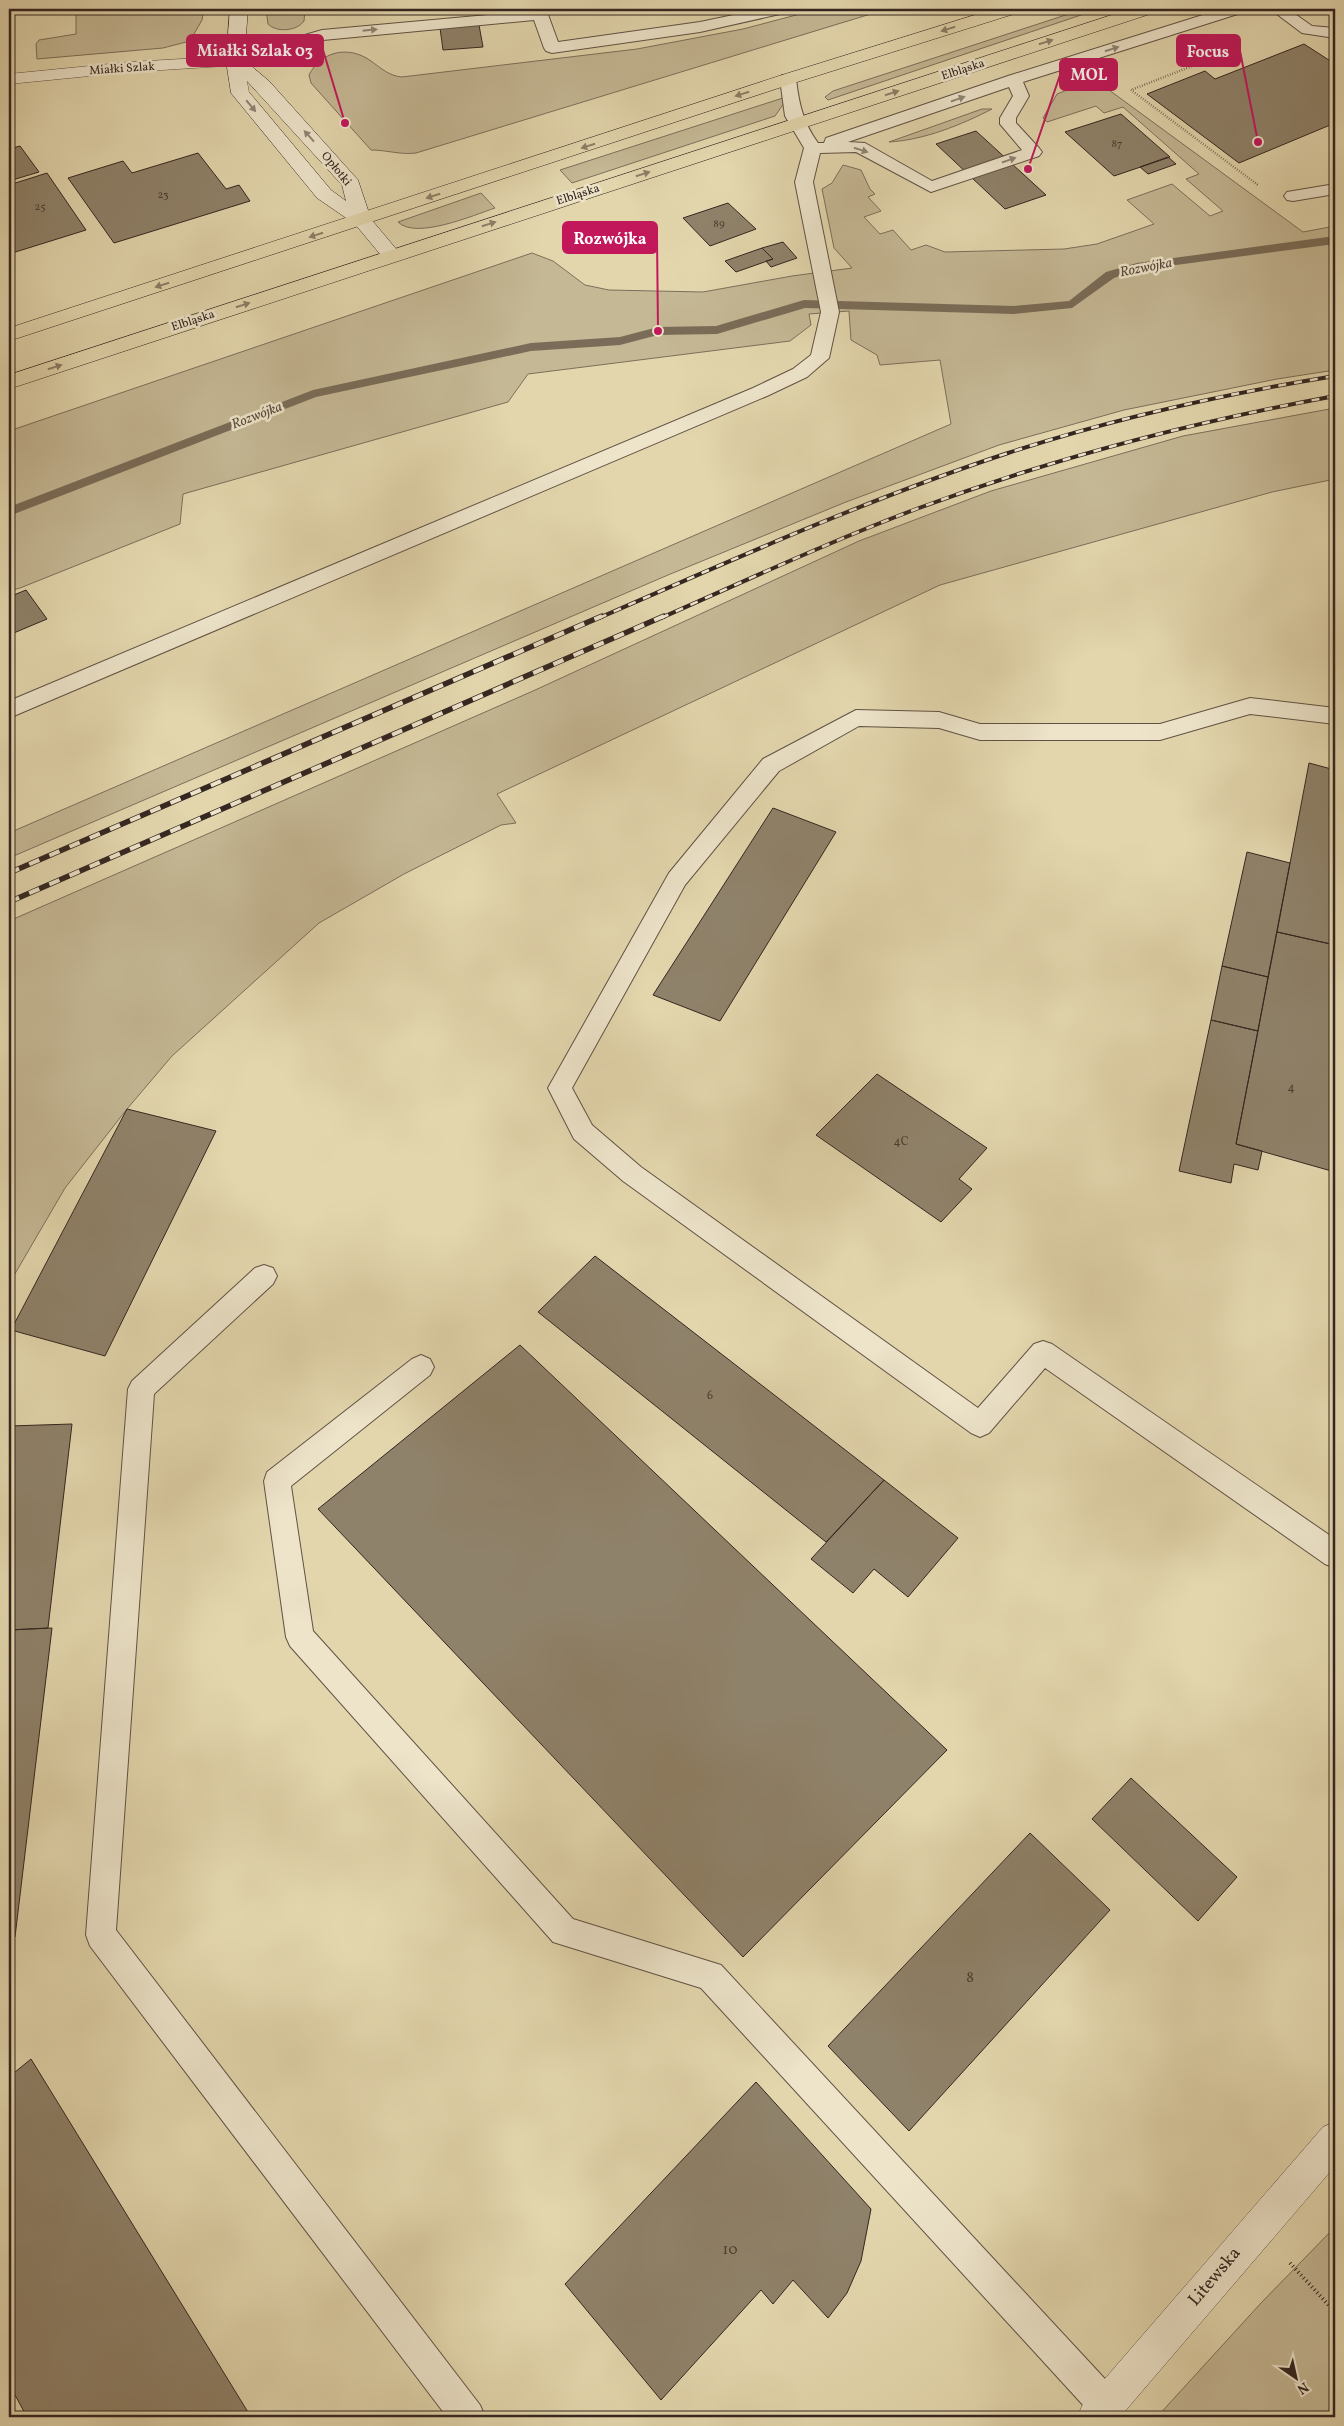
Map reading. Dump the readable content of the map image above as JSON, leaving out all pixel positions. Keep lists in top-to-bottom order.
{
  "streets": {
    "main road": ["Elbląska"],
    "street": ["Miałki Szlak", "Opłotki", "Litewska"]
  },
  "crossings": [
    ["Miałki Szlak", "Opłotki"]
  ],
  "water": ["Rozwójka"],
  "places": [
    "Miałki Szlak 03",
    "Focus",
    "MOL",
    "Rozwójka"
  ],
  "house_numbers": [
    "87",
    "23",
    "25",
    "89",
    "4",
    "4C",
    "6",
    "8",
    "10"
  ],
  "north": "bottom right"
}
